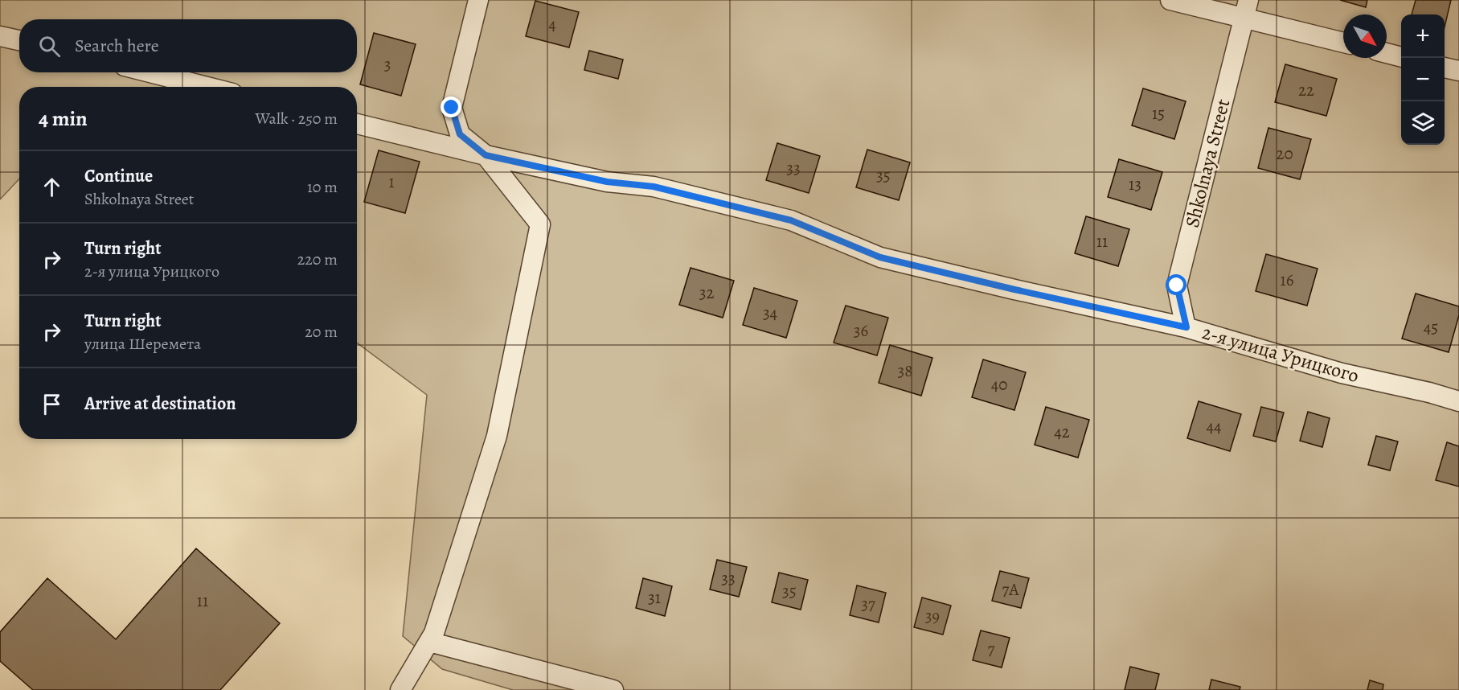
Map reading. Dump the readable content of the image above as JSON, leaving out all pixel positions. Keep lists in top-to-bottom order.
{
  "streets": {
    "street": ["Shkolnaya Street", "2-я улица Урицкого"]
  },
  "crossings": [
    ["Shkolnaya Street", "2-я улица Урицкого"]
  ],
  "house_numbers": [
    "4",
    "3",
    "22",
    "15",
    "20",
    "33",
    "35",
    "1",
    "13",
    "11",
    "16",
    "32",
    "34",
    "45",
    "36",
    "38",
    "40",
    "44",
    "42",
    "33",
    "7А",
    "35",
    "31",
    "11",
    "37",
    "39",
    "7"
  ],
  "north": "bottom right",
  "page": {
    "map_buttons": ["+", "−"],
    "search": "Search here",
    "heading": ["4 min", "Walk · 250 m"],
    "list": [
      ["Continue", "Shkolnaya Street", "10 m"],
      ["Turn right", "2-я улица Урицкого", "220 m"],
      ["Turn right", "улица Шеремета", "20 m"],
      "Arrive at destination"
    ]
  }
}
